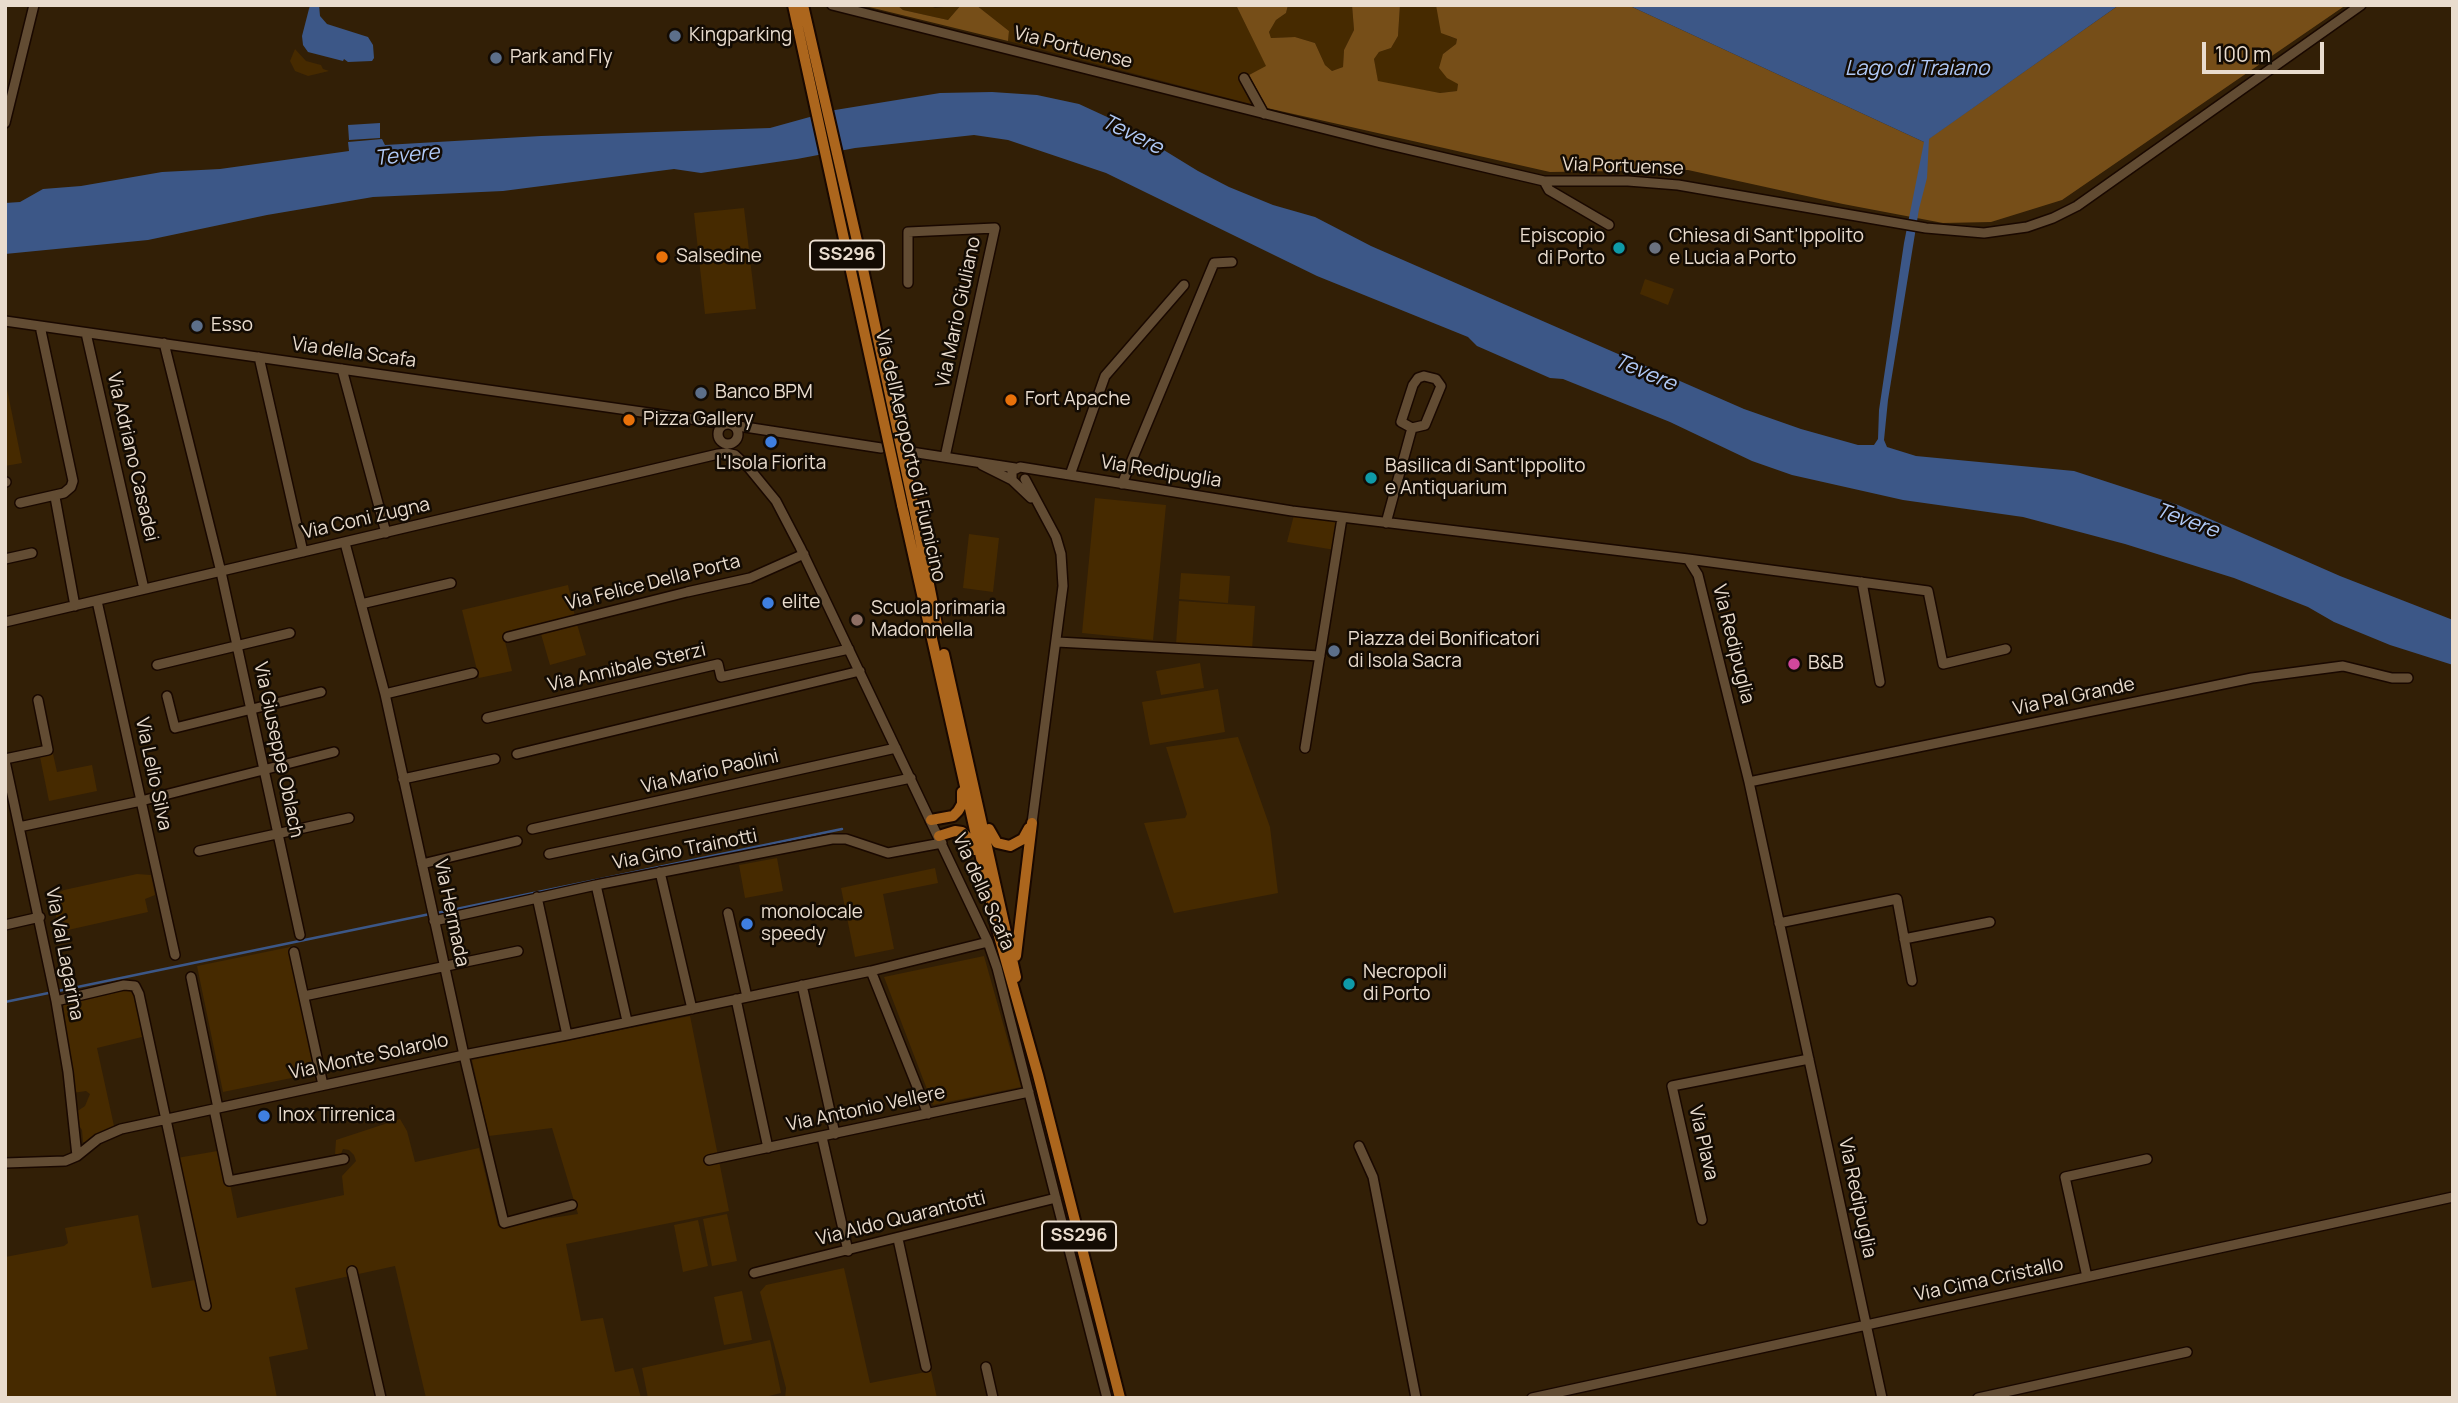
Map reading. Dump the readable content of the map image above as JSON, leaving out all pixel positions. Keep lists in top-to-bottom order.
{
  "streets": {
    "main road": ["SS296", "Via dell'Aeroporto di Fiumicino"],
    "street": [
      "Via Portuense",
      "Via Mario Giuliano",
      "Via della Scafa",
      "Via Adriano Casadei",
      "Via Redipuglia",
      "Via Coni Zugna",
      "Via Felice Della Porta",
      "Via Annibale Sterzi",
      "Via Pal Grande",
      "Via Giuseppe Oblach",
      "Via Mario Paolini",
      "Via Lelio Silva",
      "Via Gino Trainotti",
      "Via Hermada",
      "Via Val Lagarina",
      "Via Monte Solarolo",
      "Via Antonio Vellere",
      "Via Plava",
      "Via Aldo Quarantotti",
      "Via Cima Cristallo"
    ]
  },
  "crossings": [
    ["Via Mario Giuliano", "Via Redipuglia"],
    ["Via della Scafa", "Via Adriano Casadei"],
    ["Via della Scafa", "Via Coni Zugna"],
    ["Via della Scafa", "Via Felice Della Porta"],
    ["Via della Scafa", "Via Annibale Sterzi"],
    ["Via della Scafa", "Via Giuseppe Oblach"],
    ["Via della Scafa", "Via Mario Paolini"],
    ["Via della Scafa", "Via Gino Trainotti"],
    ["Via della Scafa", "Via Monte Solarolo"],
    ["Via della Scafa", "Via Antonio Vellere"],
    ["Via della Scafa", "Via Aldo Quarantotti"],
    ["Via Adriano Casadei", "Via Coni Zugna"],
    ["Via Redipuglia", "Via Pal Grande"],
    ["Via Redipuglia", "Via Plava"],
    ["Via Redipuglia", "Via Cima Cristallo"],
    ["Via Coni Zugna", "Via Giuseppe Oblach"],
    ["Via Coni Zugna", "Via Lelio Silva"],
    ["Via Coni Zugna", "Via Hermada"],
    ["Via Gino Trainotti", "Via Hermada"],
    ["Via Hermada", "Via Monte Solarolo"],
    ["Via Val Lagarina", "Via Monte Solarolo"]
  ],
  "water": ["Lago di Traiano", "Tevere"],
  "places": [
    "Kingparking",
    "Park and Fly",
    "Episcopio di Porto",
    "Chiesa di Sant'Ippolito e Lucia a Porto",
    "Salsedine",
    "Esso",
    "Banco BPM",
    "Fort Apache",
    "Pizza Gallery",
    "L'Isola Fiorita",
    "Basilica di Sant'Ippolito e Antiquarium",
    "elite",
    "Scuola primaria Madonnella",
    "Piazza dei Bonificatori di Isola Sacra",
    "B&B",
    "monolocale speedy",
    "Necropoli di Porto",
    "Inox Tirrenica"
  ],
  "scale_bar": "100 m"
}
